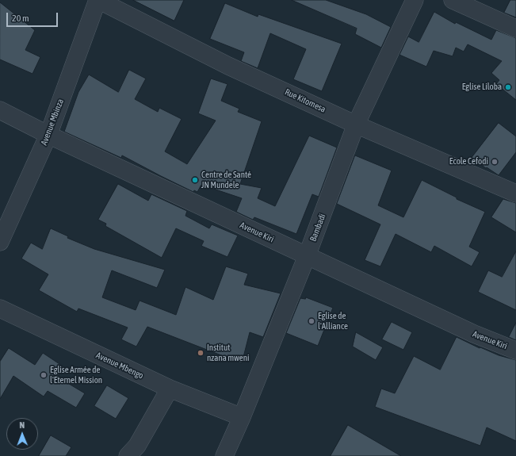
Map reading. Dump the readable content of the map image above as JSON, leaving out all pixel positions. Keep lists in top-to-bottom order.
{
  "streets": {
    "street": [
      "Rue Kitomesa",
      "Avenue Mbinza",
      "Bambadi",
      "Avenue Kiri",
      "Avenue Mbengo"
    ]
  },
  "crossings": [
    ["Rue Kitomesa", "Avenue Mbinza"],
    ["Rue Kitomesa", "Bambadi"],
    ["Avenue Mbinza", "Avenue Kiri"],
    ["Bambadi", "Avenue Kiri"],
    ["Bambadi", "Avenue Mbengo"]
  ],
  "places": [
    "Eglise Liloba",
    "Ecole Cefodi",
    "Centre de Santé JN Mundele",
    "Eglise de l'Alliance",
    "Institut nzana mweni",
    "Eglise Armée de l'Eternel Mission"
  ],
  "scale_bar": "20 m",
  "north": "top"
}
